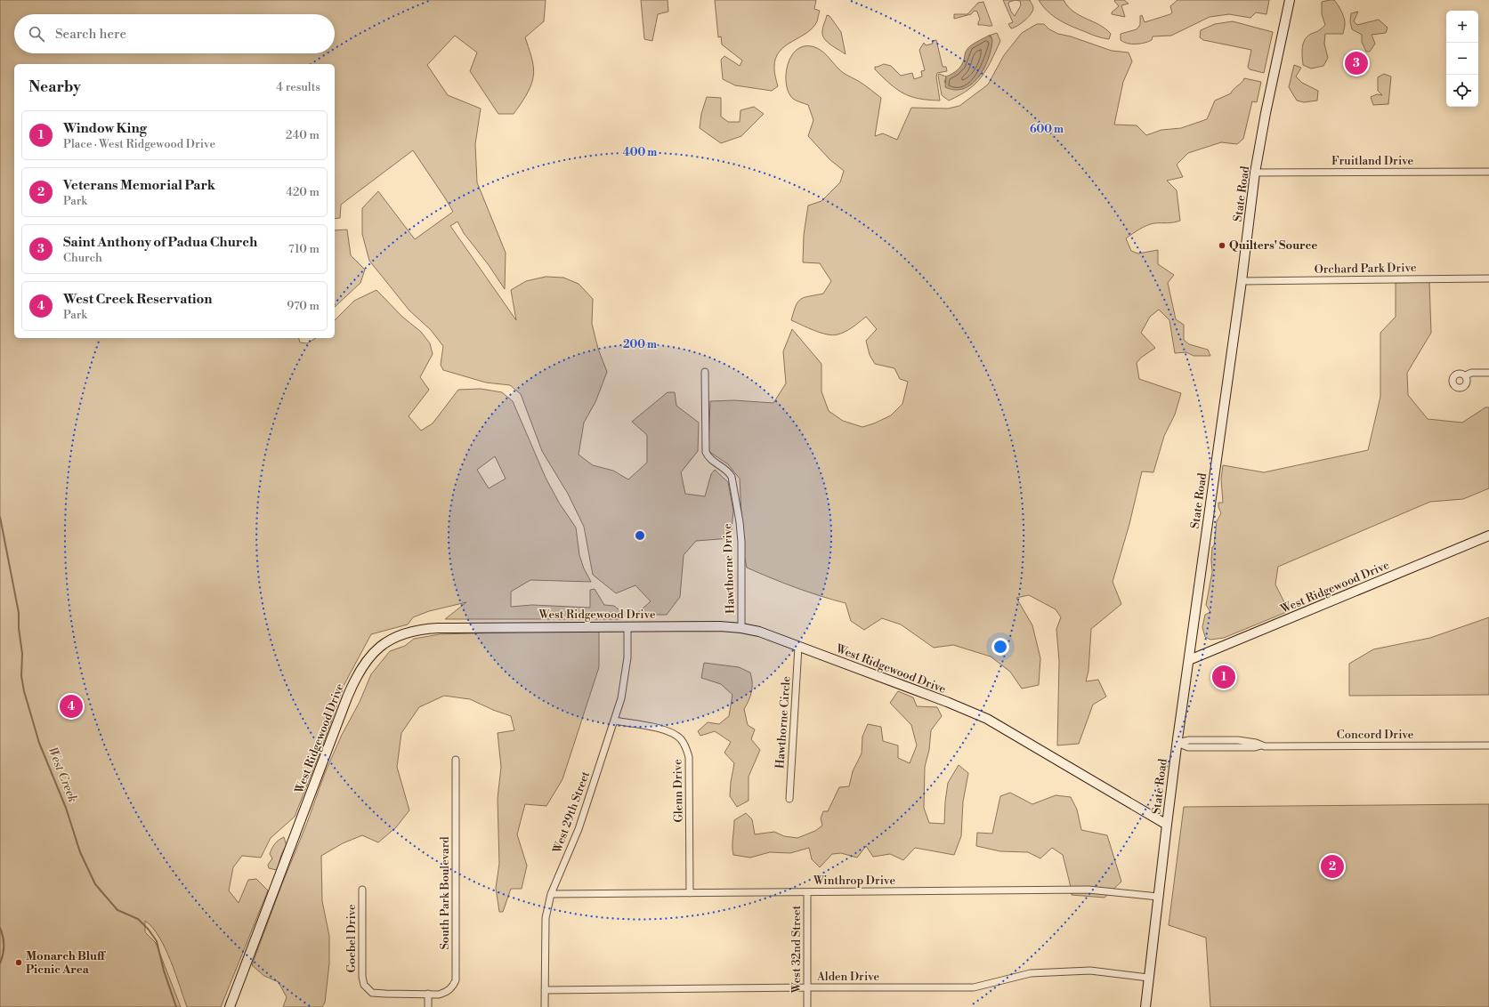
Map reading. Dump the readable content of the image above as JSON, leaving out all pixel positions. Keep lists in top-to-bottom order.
{
  "streets": {
    "main road": ["State Road", "West Ridgewood Drive"],
    "street": [
      "Fruitland Drive",
      "Orchard Park Drive",
      "Hawthorne Drive",
      "Hawthorne Circle",
      "Concord Drive",
      "Glenn Drive",
      "West 29th Street",
      "Winthrop Drive",
      "South Park Boulevard",
      "Goebel Drive",
      "West 32nd Street",
      "Alden Drive"
    ]
  },
  "crossings": [
    ["Fruitland Drive", "State Road"],
    ["State Road", "Orchard Park Drive"],
    ["State Road", "West Ridgewood Drive"],
    ["State Road", "Concord Drive"],
    ["State Road", "Winthrop Drive"],
    ["State Road", "Alden Drive"],
    ["Hawthorne Drive", "West Ridgewood Drive"],
    ["West Ridgewood Drive", "Hawthorne Circle"],
    ["West Ridgewood Drive", "West 29th Street"],
    ["Glenn Drive", "West 29th Street"],
    ["Glenn Drive", "Winthrop Drive"],
    ["West 29th Street", "Winthrop Drive"],
    ["West 29th Street", "Alden Drive"],
    ["Winthrop Drive", "West 32nd Street"],
    ["South Park Boulevard", "Goebel Drive"],
    ["West 32nd Street", "Alden Drive"]
  ],
  "water": ["West Creek"],
  "places": ["Quilters' Source", "Monarch Bluff Picnic Area"],
  "page": {
    "map_buttons": ["+", "−"],
    "search": "Search here",
    "pins": [
      "3",
      "1",
      "4",
      "2"
    ],
    "heading": ["Nearby", "4 results"],
    "list": [
      {
        "mark": "1",
        "name": "Window King",
        "note": "Place · West Ridgewood Drive",
        "value": "240 m"
      },
      {
        "mark": "2",
        "name": "Veterans Memorial Park",
        "note": "Park",
        "value": "420 m"
      },
      {
        "mark": "3",
        "name": "Saint Anthony of Padua Church",
        "note": "Church",
        "value": "710 m"
      },
      {
        "mark": "4",
        "name": "West Creek Reservation",
        "note": "Park",
        "value": "970 m"
      }
    ]
  },
  "rings": ["600 m", "400 m", "200 m"]
}
